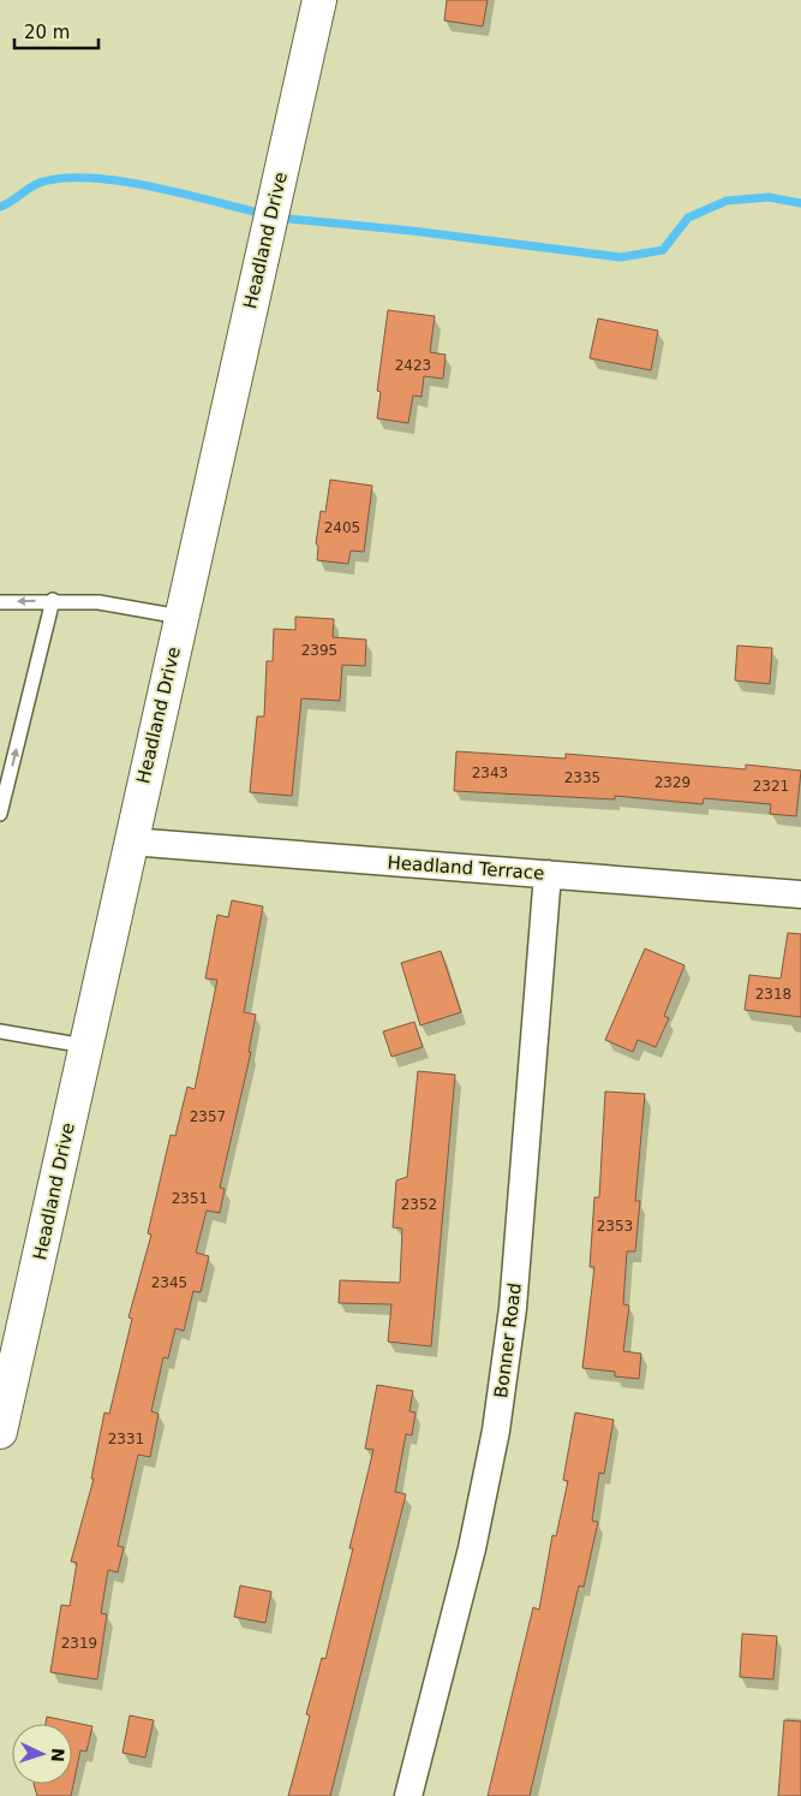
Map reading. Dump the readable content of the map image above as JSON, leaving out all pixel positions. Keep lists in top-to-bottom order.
{
  "streets": {
    "main road": ["Headland Drive"],
    "street": ["Headland Terrace", "Bonner Road"]
  },
  "crossings": [
    ["Headland Drive", "Headland Terrace"],
    ["Headland Terrace", "Bonner Road"]
  ],
  "house_numbers": [
    "2423",
    "2405",
    "2395",
    "2343",
    "2335",
    "2329",
    "2321",
    "2318",
    "2357",
    "2351",
    "2352",
    "2353",
    "2345",
    "2331",
    "2319"
  ],
  "scale_bar": "20 m",
  "north": "right"
}
